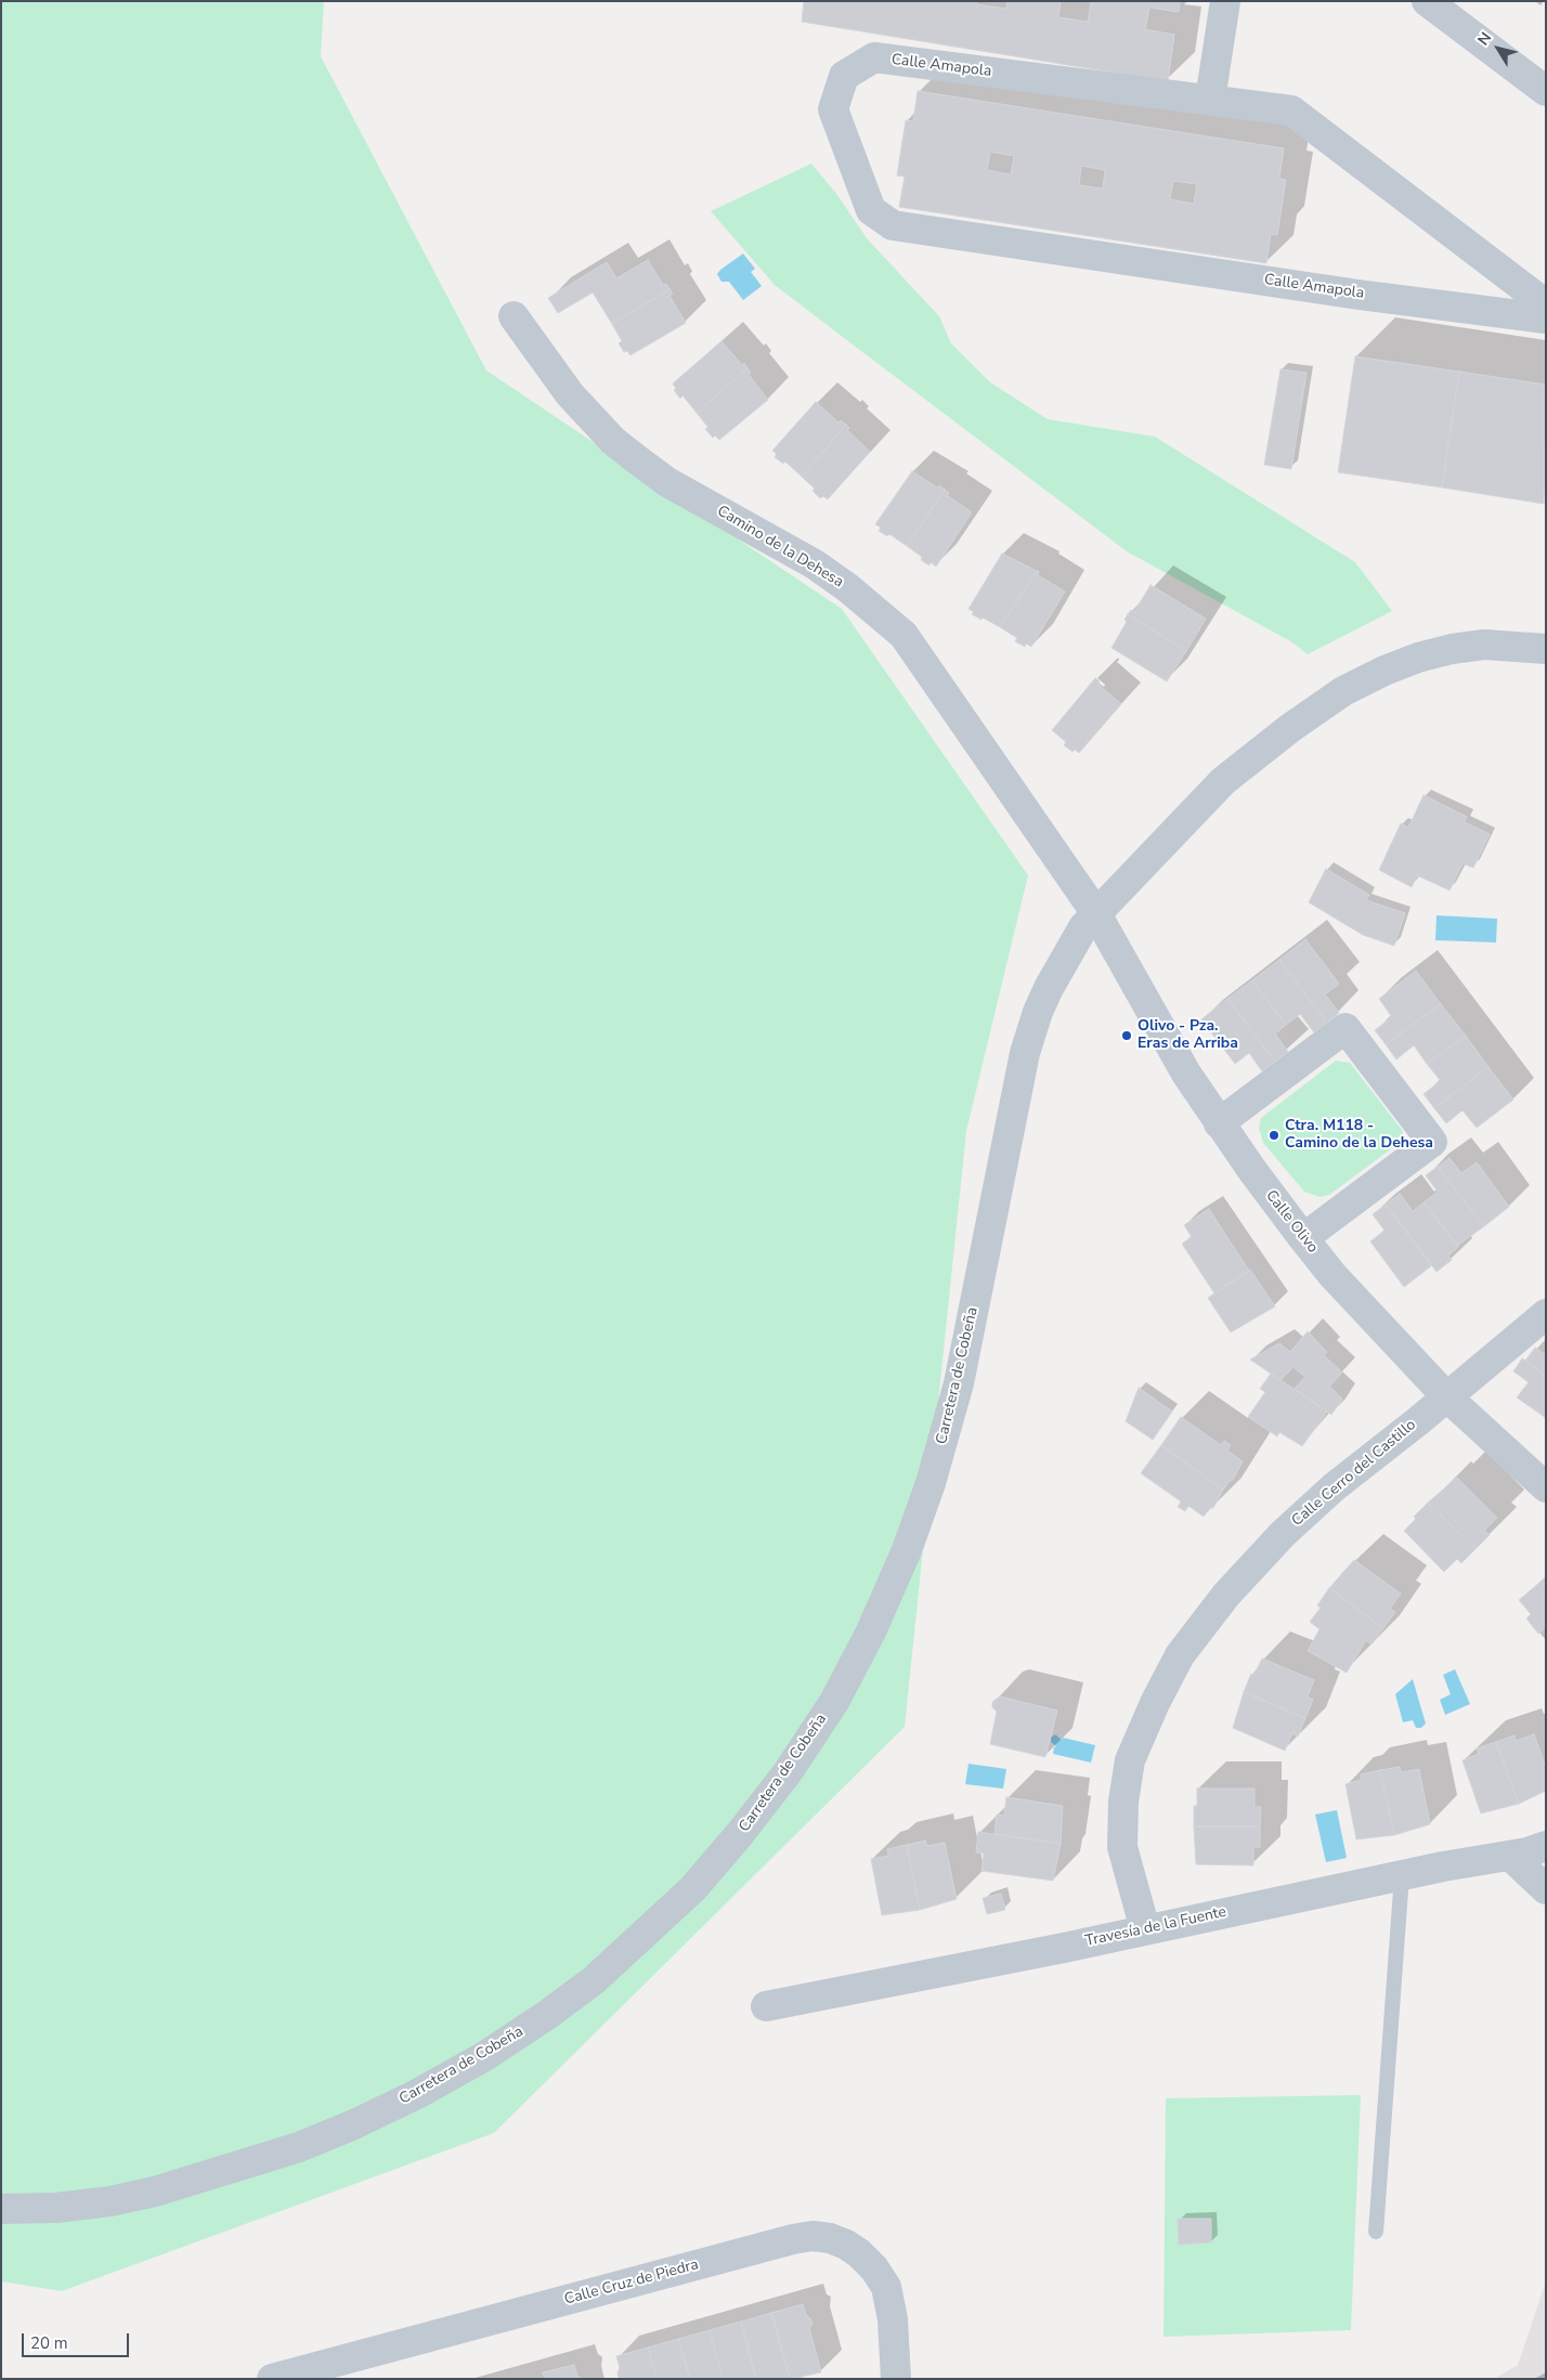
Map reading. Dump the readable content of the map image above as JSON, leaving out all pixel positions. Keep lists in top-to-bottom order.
{
  "streets": {
    "street": [
      "Calle Amapola",
      "Camino de la Dehesa",
      "Calle Olivo",
      "Carretera de Cobeña",
      "Calle Cerro del Castillo",
      "Travesía de la Fuente",
      "Calle Cruz de Piedra"
    ]
  },
  "crossings": [
    ["Camino de la Dehesa", "Calle Olivo"],
    ["Camino de la Dehesa", "Carretera de Cobeña"],
    ["Calle Olivo", "Carretera de Cobeña"],
    ["Calle Olivo", "Calle Cerro del Castillo"],
    ["Calle Cerro del Castillo", "Travesía de la Fuente"]
  ],
  "places": ["Olivo - Pza. Eras de Arriba", "Ctra. M118 - Camino de la Dehesa"],
  "scale_bar": "20 m",
  "north": "top left"
}
